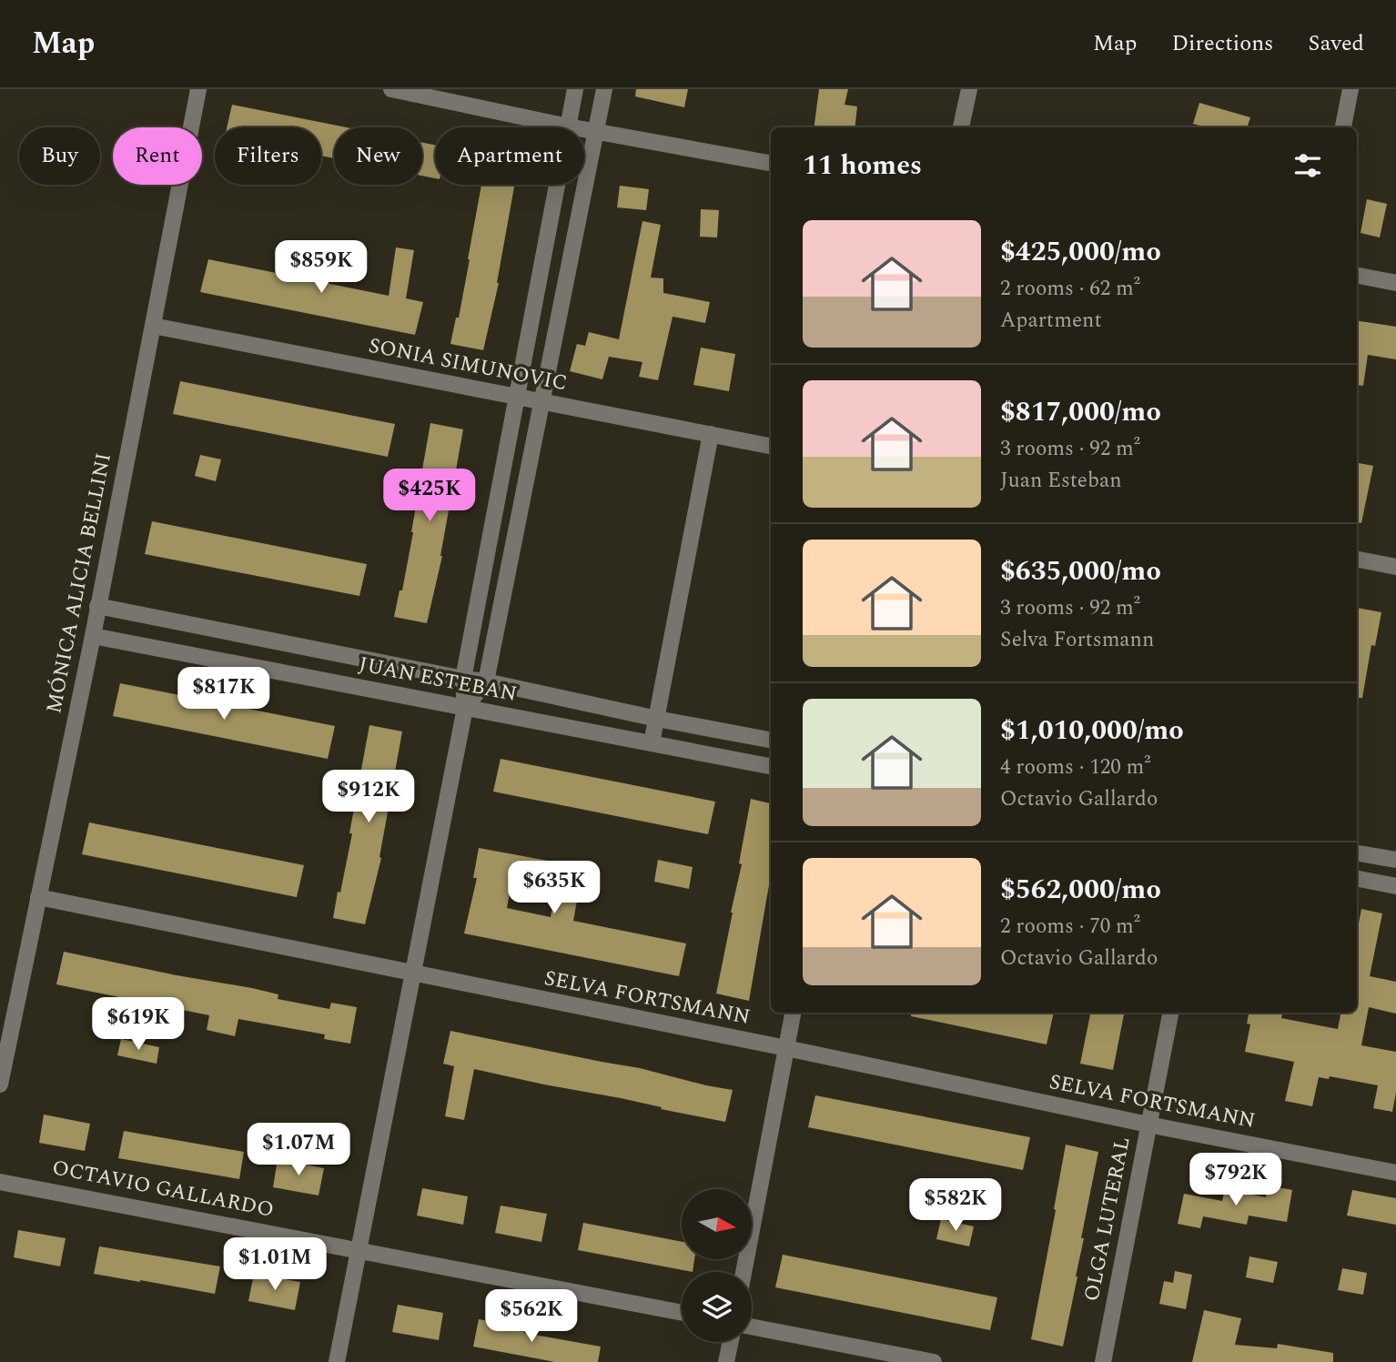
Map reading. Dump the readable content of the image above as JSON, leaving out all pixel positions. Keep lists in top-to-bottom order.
{
  "streets": {
    "street": [
      "SONIA SIMUNOVIC",
      "MÓNICA ALICIA BELLINI",
      "JUAN ESTEBAN",
      "SELVA FORTSMANN",
      "OCTAVIO GALLARDO",
      "OLGA LUTERAL"
    ]
  },
  "crossings": [
    ["SONIA SIMUNOVIC", "MÓNICA ALICIA BELLINI"],
    ["MÓNICA ALICIA BELLINI", "JUAN ESTEBAN"],
    ["MÓNICA ALICIA BELLINI", "SELVA FORTSMANN"],
    ["SELVA FORTSMANN", "OLGA LUTERAL"]
  ],
  "north": "right",
  "page": {
    "header": "Map",
    "nav": ["Map", "Directions", "Saved"],
    "chip": [
      "Buy",
      "Rent",
      "Filters",
      "New",
      "Apartment"
    ],
    "heading": "11 homes",
    "list": [
      {
        "name": "$425,000/mo",
        "note": "2 rooms · 62 m² · Apartment"
      },
      {
        "name": "$817,000/mo",
        "note": "3 rooms · 92 m² · Juan Esteban"
      },
      {
        "name": "$635,000/mo",
        "note": "3 rooms · 92 m² · Selva Fortsmann"
      },
      {
        "name": "$1,010,000/mo",
        "note": "4 rooms · 120 m² · Octavio Gallardo"
      },
      {
        "name": "$562,000/mo",
        "note": "2 rooms · 70 m² · Octavio Gallardo"
      }
    ],
    "price": [
      "$859K",
      "$425K",
      "$817K",
      "$912K",
      "$635K",
      "$619K",
      "$1.07M",
      "$792K",
      "$582K",
      "$1.01M",
      "$562K"
    ]
  }
}
